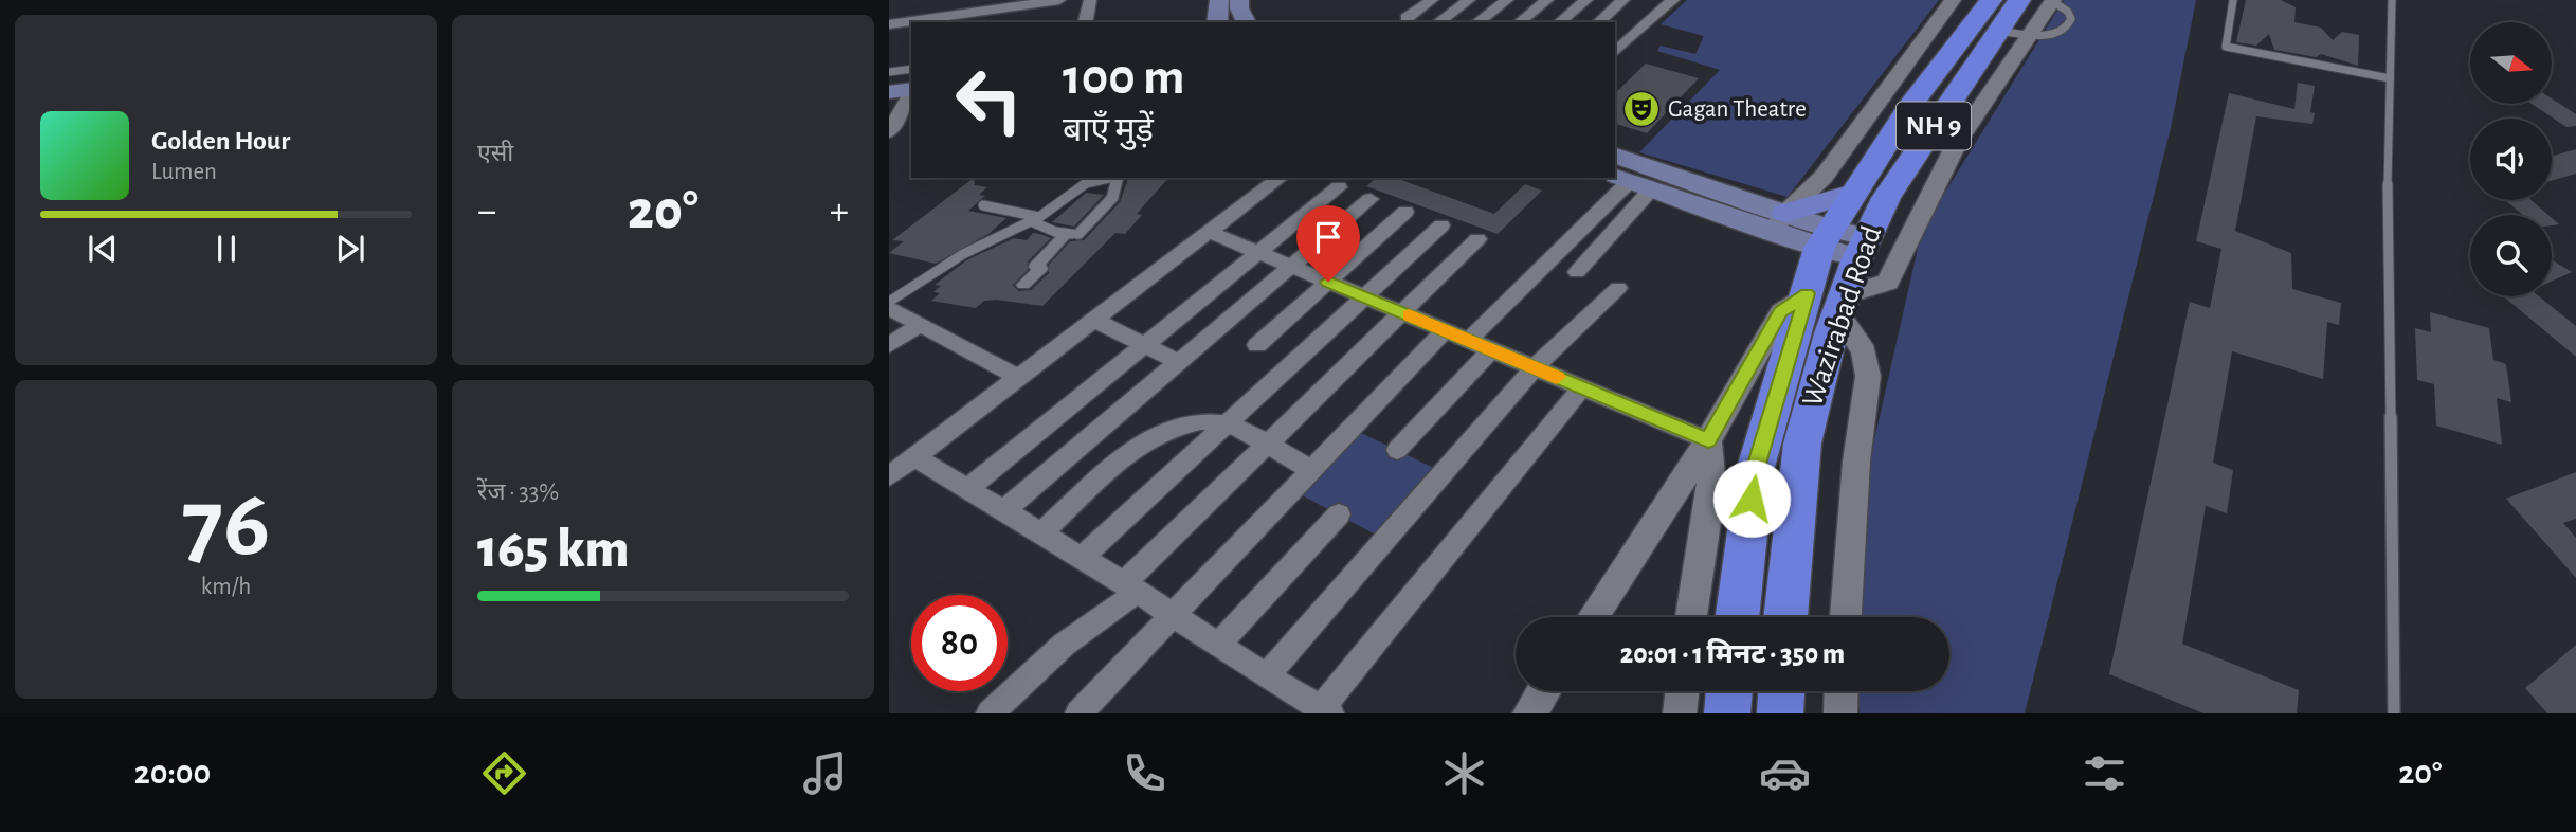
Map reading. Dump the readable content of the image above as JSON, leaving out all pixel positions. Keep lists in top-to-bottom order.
{
  "streets": {
    "highway": ["NH 9", "Wazirabad Road"]
  },
  "places": {
    "theatre": ["Gagan Theatre"]
  },
  "north": "right",
  "page": {
    "tile": [
      "एसी",
      ["76", "km/h"],
      ["रेंज · 33%", "165 km"]
    ],
    "turn": ["100 m", "बाएँ मुड़ें"],
    "song": ["Golden Hour", "Lumen"],
    "heat": ["−", "20°", "+"],
    "limit": "80",
    "trip": "20:01 · 1 मिनट · 350 m",
    "tabs": ["20:00", "20°"]
  }
}
